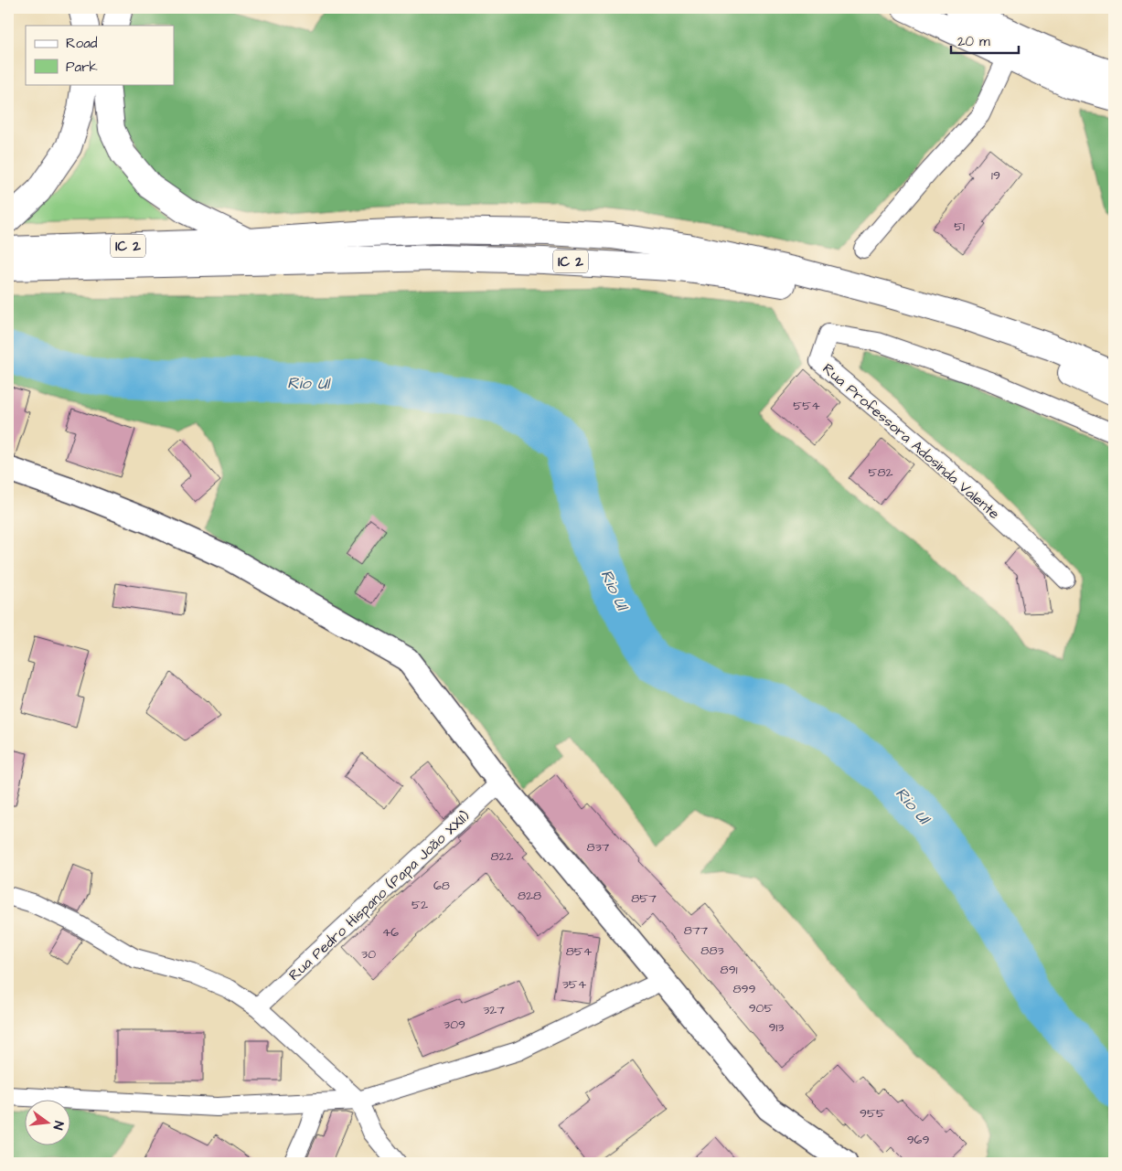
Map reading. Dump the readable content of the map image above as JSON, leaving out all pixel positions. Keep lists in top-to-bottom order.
{
  "streets": {
    "main road": ["IC 2"],
    "street": ["Rua Professora Adosinda Valente", "Rua Pedro Hispano (Papa João XXII)"]
  },
  "water": ["Rio Ul"],
  "house_numbers": [
    "19",
    "51",
    "554",
    "582",
    "837",
    "822",
    "68",
    "828",
    "857",
    "52",
    "877",
    "46",
    "883",
    "854",
    "30",
    "891",
    "354",
    "899",
    "905",
    "327",
    "309",
    "913",
    "955",
    "969"
  ],
  "legend": ["Road", "Park"],
  "scale_bar": "20 m",
  "north": "right"
}
